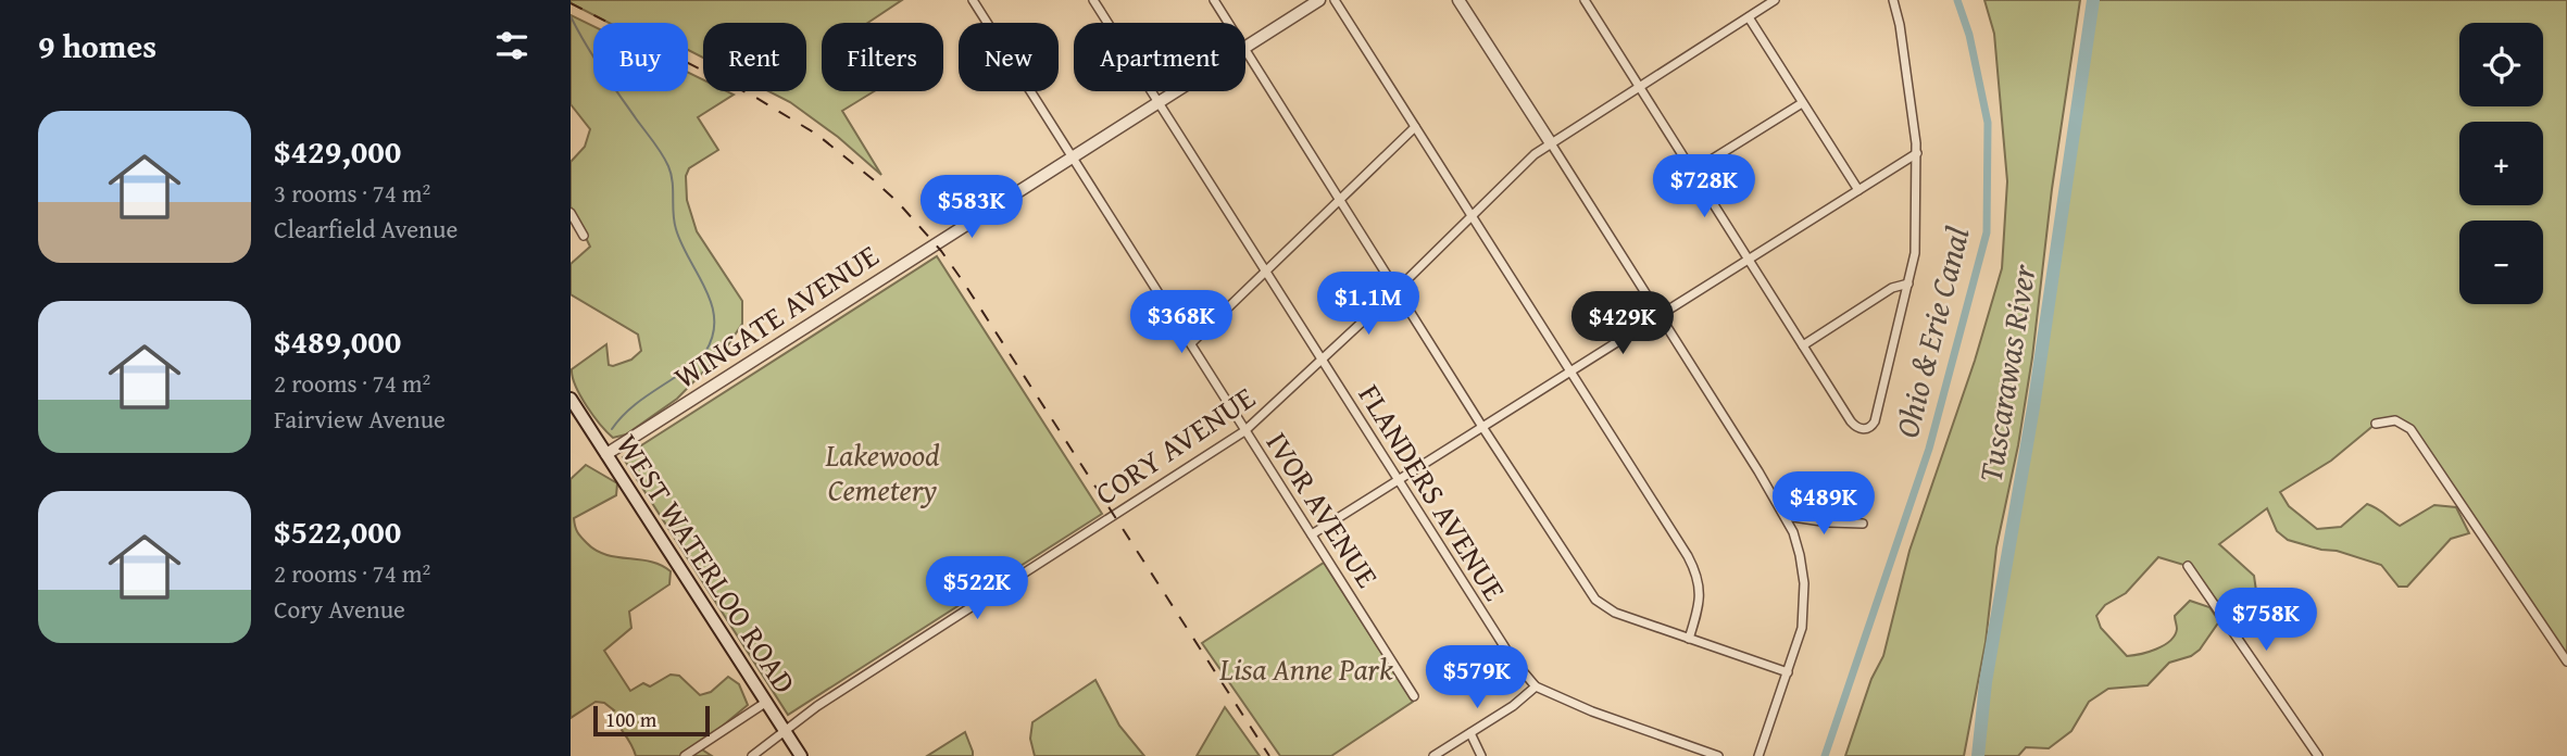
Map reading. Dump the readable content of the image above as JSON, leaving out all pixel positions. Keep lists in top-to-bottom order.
{
  "streets": {
    "main road": ["WEST WATERLOO ROAD"],
    "street": [
      "WINGATE AVENUE",
      "CORY AVENUE",
      "FLANDERS AVENUE",
      "IVOR AVENUE"
    ]
  },
  "crossings": [
    ["WINGATE AVENUE", "FLANDERS AVENUE"],
    ["WINGATE AVENUE", "IVOR AVENUE"],
    ["WINGATE AVENUE", "WEST WATERLOO ROAD"],
    ["CORY AVENUE", "FLANDERS AVENUE"],
    ["CORY AVENUE", "IVOR AVENUE"],
    ["CORY AVENUE", "WEST WATERLOO ROAD"]
  ],
  "water": ["Ohio & Erie Canal", "Tuscarawas River"],
  "parks": ["Lakewood Cemetery", "Lisa Anne Park"],
  "scale_bar": "100 m",
  "page": {
    "heading": "9 homes",
    "map_buttons": ["+", "−"],
    "chip": [
      "Buy",
      "Rent",
      "Filters",
      "New",
      "Apartment"
    ],
    "list": [
      {
        "name": "$429,000",
        "note": "3 rooms · 74 m² · Clearfield Avenue"
      },
      {
        "name": "$489,000",
        "note": "2 rooms · 74 m² · Fairview Avenue"
      },
      {
        "name": "$522,000",
        "note": "2 rooms · 74 m² · Cory Avenue"
      }
    ],
    "price": [
      "$728K",
      "$583K",
      "$1.1M",
      "$368K",
      "$429K",
      "$489K",
      "$522K",
      "$758K",
      "$579K"
    ],
    "scale": "100 m"
  }
}
